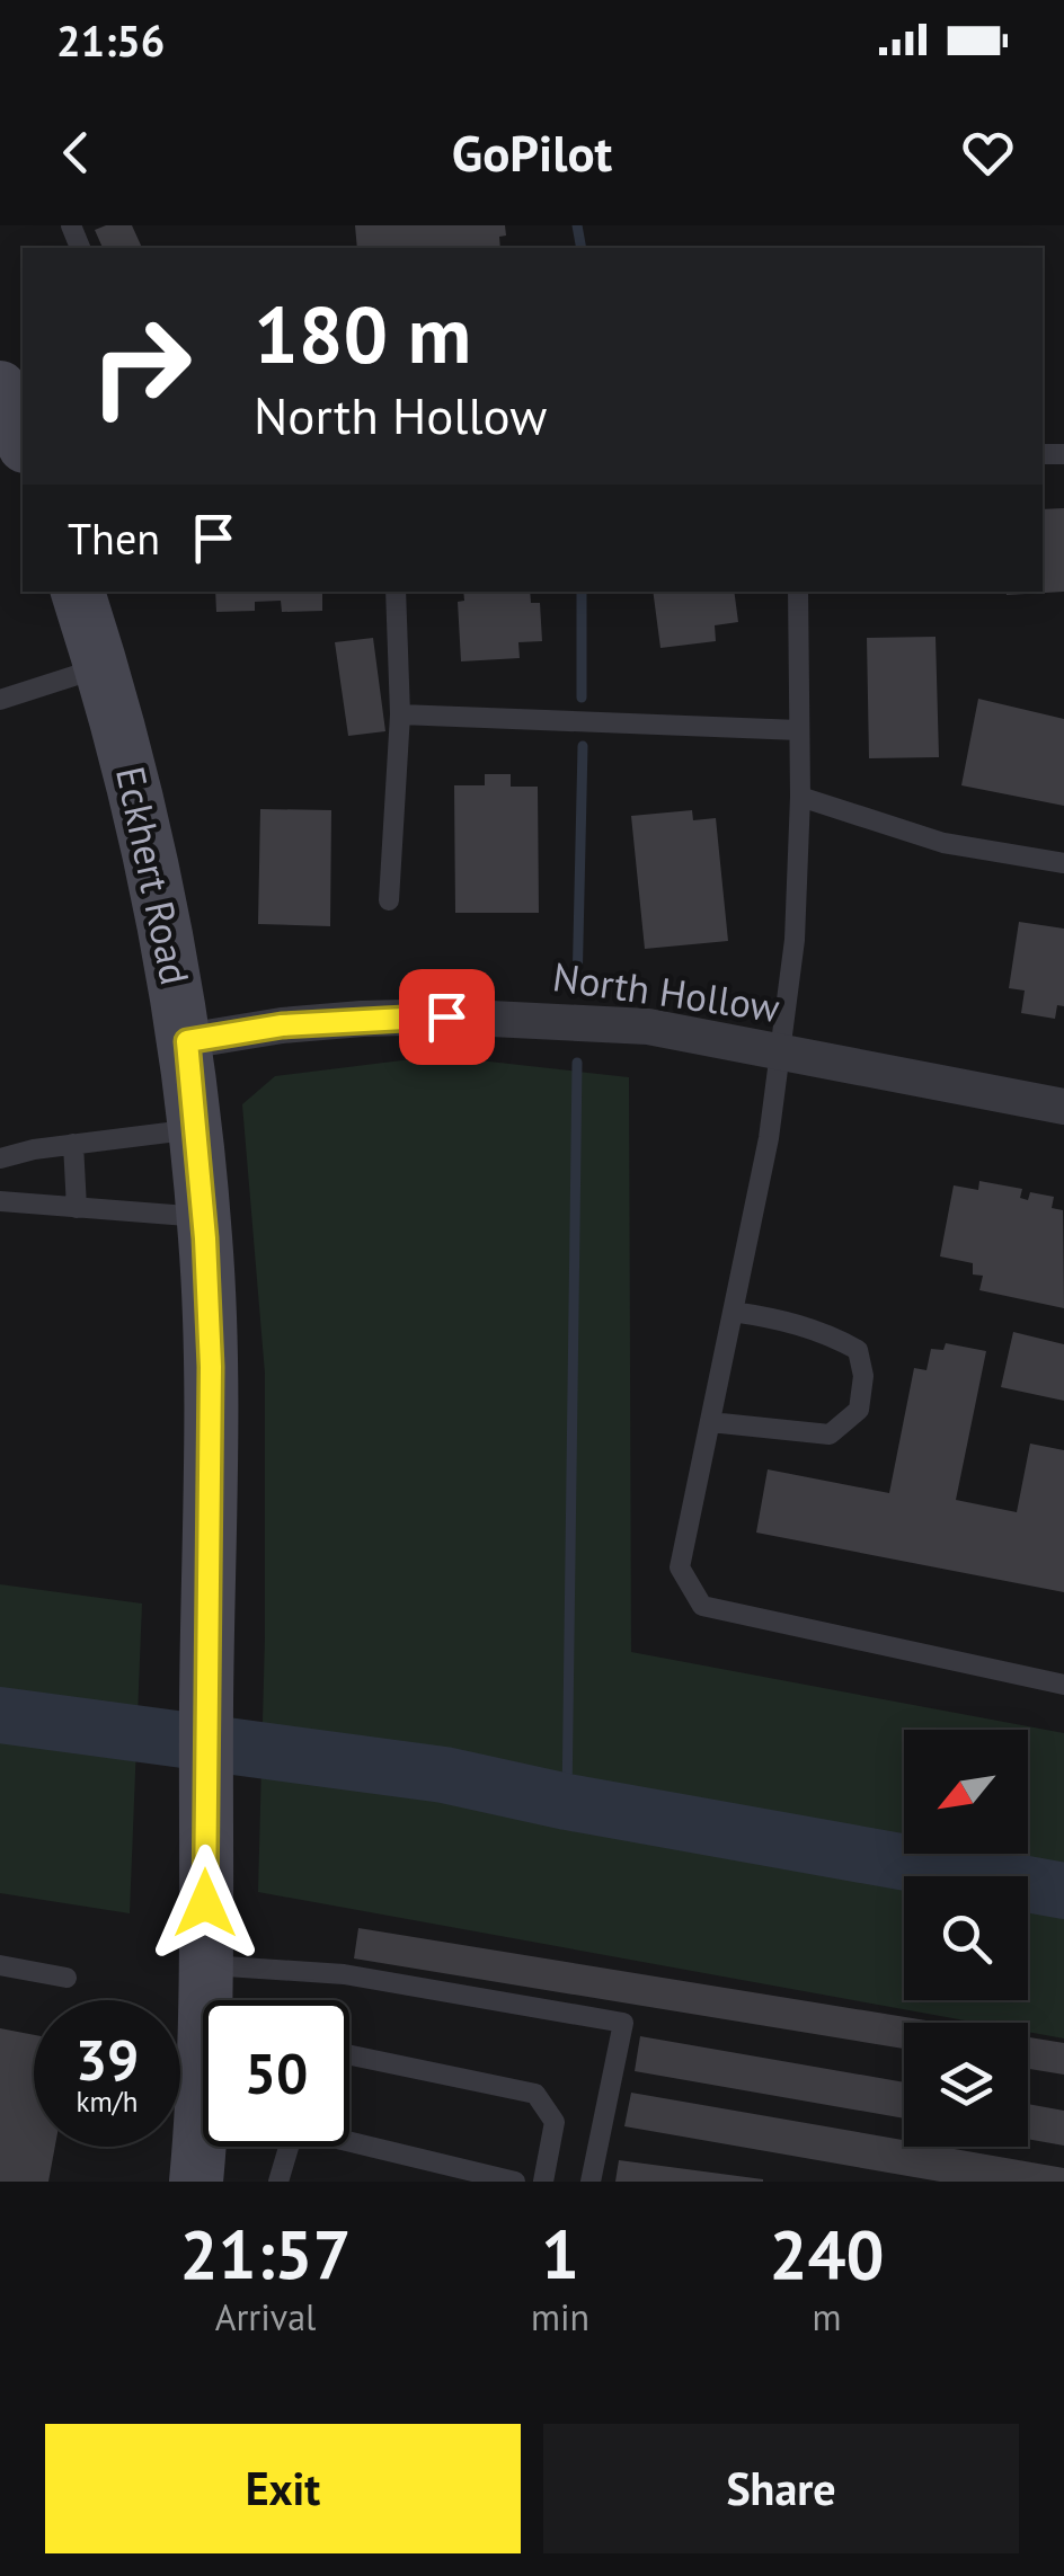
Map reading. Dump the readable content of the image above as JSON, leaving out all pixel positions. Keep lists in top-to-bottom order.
{
  "streets": {
    "main road": ["Eckhert Road"],
    "street": ["North Hollow"]
  },
  "crossings": [
    ["Eckhert Road", "North Hollow"]
  ],
  "north": "bottom left",
  "page": {
    "status": "21:56",
    "header": "GoPilot",
    "turn": ["180 m", "North Hollow"],
    "then": "Then",
    "speed": "39 km/h",
    "limit": "50",
    "eta": [
      "21:57",
      "Arrival",
      "1",
      "min",
      "240",
      "m"
    ],
    "buttons": ["Exit", "Share"]
  }
}
